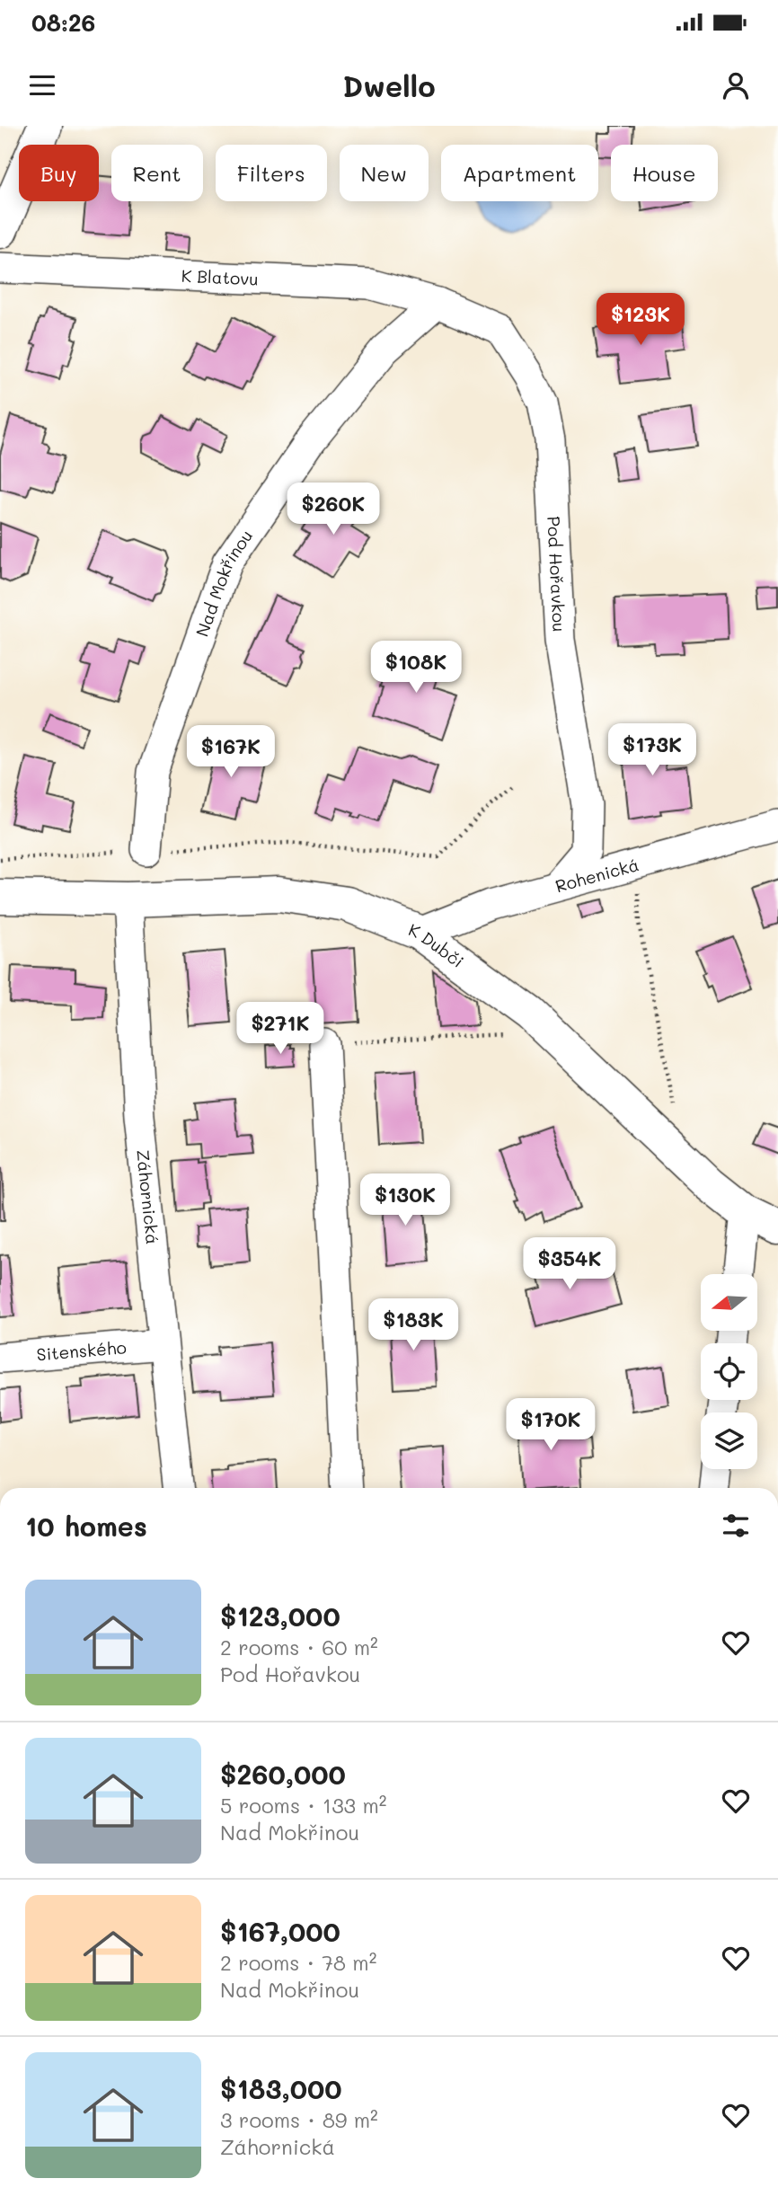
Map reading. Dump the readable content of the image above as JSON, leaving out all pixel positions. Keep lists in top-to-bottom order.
{
  "streets": {
    "street": [
      "K Blatovu",
      "Pod Hořavkou",
      "Nad Mokřinou",
      "Rohenická",
      "K Dubči",
      "Záhornická",
      "Sitenského"
    ]
  },
  "crossings": [
    ["K Blatovu", "Pod Hořavkou"],
    ["K Blatovu", "Nad Mokřinou"],
    ["Pod Hořavkou", "Nad Mokřinou"],
    ["Pod Hořavkou", "Rohenická"],
    ["Rohenická", "K Dubči"],
    ["K Dubči", "Záhornická"],
    ["Záhornická", "Sitenského"]
  ],
  "north": "left",
  "page": {
    "status": "08:26",
    "header": "Dwello",
    "chip": [
      "Buy",
      "Rent",
      "Filters",
      "New",
      "Apartment",
      "House"
    ],
    "price": [
      "$123K",
      "$260K",
      "$108K",
      "$173K",
      "$167K",
      "$271K",
      "$130K",
      "$354K",
      "$183K",
      "$170K"
    ],
    "heading": "10 homes",
    "list": [
      {
        "name": "$123,000",
        "note": "2 rooms · 60 m² · Pod Hořavkou"
      },
      {
        "name": "$260,000",
        "note": "5 rooms · 133 m² · Nad Mokřinou"
      },
      {
        "name": "$167,000",
        "note": "2 rooms · 78 m² · Nad Mokřinou"
      },
      {
        "name": "$183,000",
        "note": "3 rooms · 89 m² · Záhornická"
      }
    ]
  }
}
